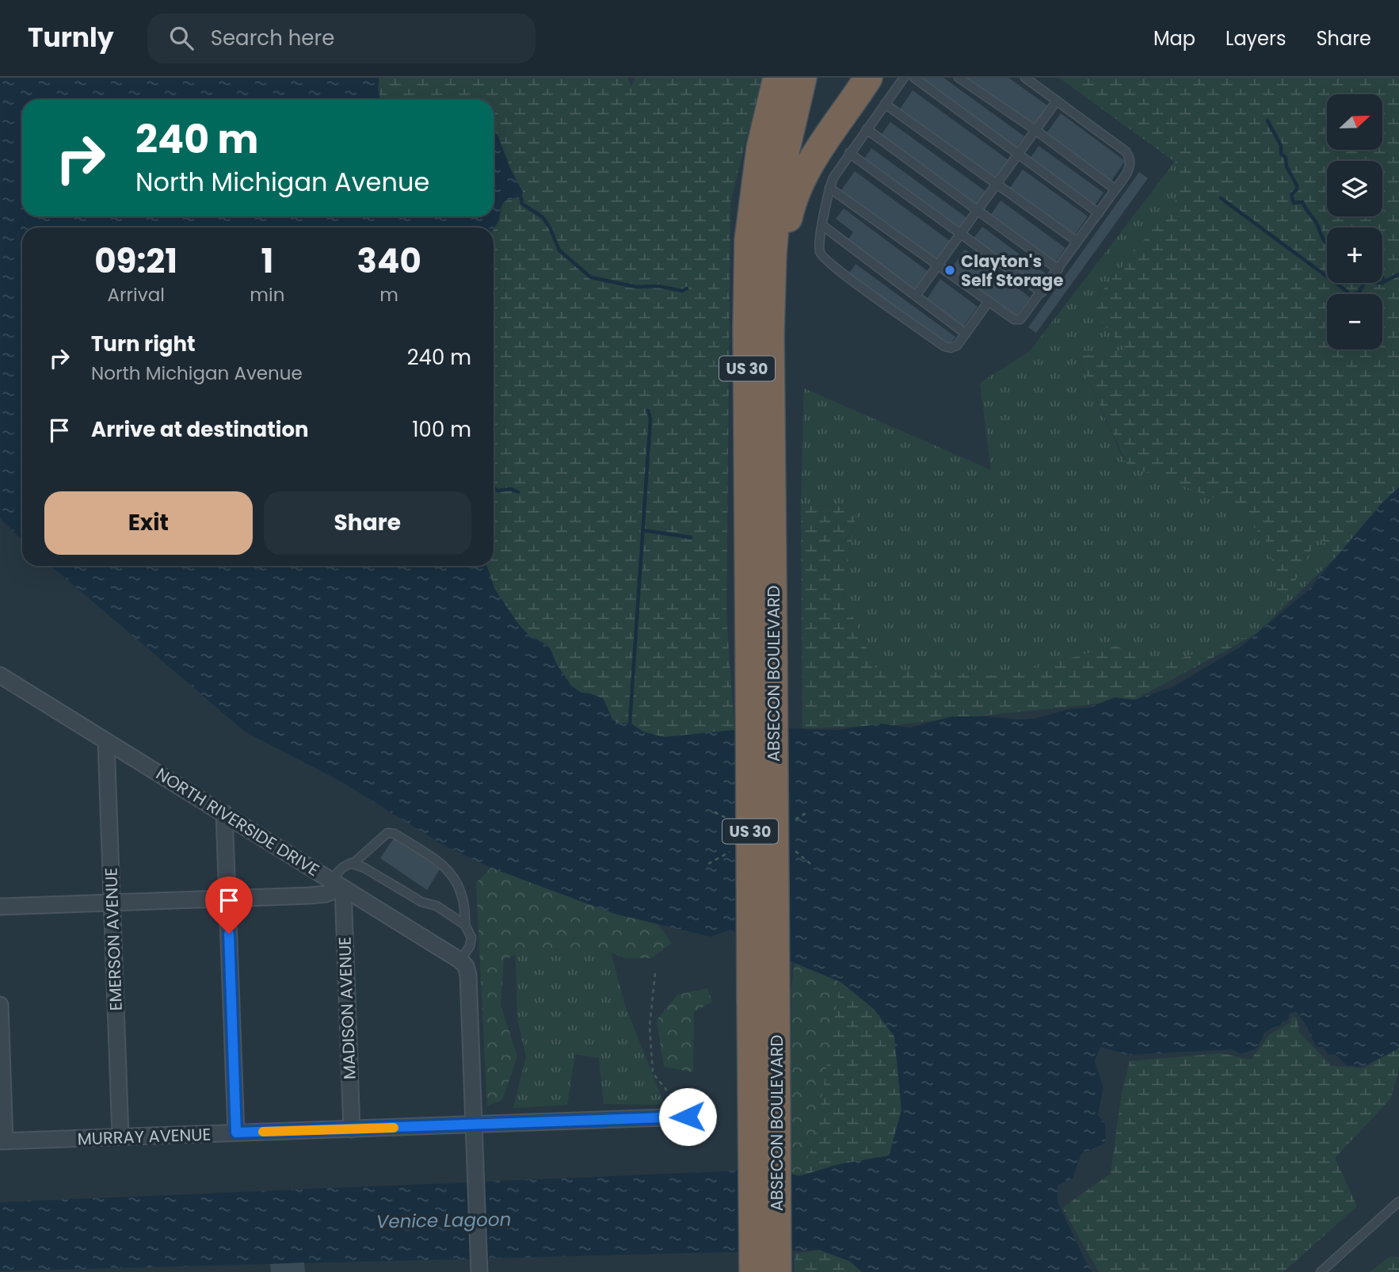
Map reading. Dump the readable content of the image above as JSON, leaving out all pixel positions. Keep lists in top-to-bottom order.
{
  "streets": {
    "highway": ["US 30", "ABSECON BOULEVARD"],
    "street": [
      "NORTH RIVERSIDE DRIVE",
      "EMERSON AVENUE",
      "MADISON AVENUE",
      "MURRAY AVENUE"
    ]
  },
  "crossings": [
    ["NORTH RIVERSIDE DRIVE", "EMERSON AVENUE"],
    ["NORTH RIVERSIDE DRIVE", "MADISON AVENUE"],
    ["NORTH RIVERSIDE DRIVE", "MURRAY AVENUE"],
    ["EMERSON AVENUE", "MURRAY AVENUE"],
    ["MADISON AVENUE", "MURRAY AVENUE"]
  ],
  "water": ["Venice Lagoon"],
  "places": ["Clayton's Self Storage"],
  "north": "right",
  "page": {
    "header": "Turnly",
    "search": "Search here",
    "nav": ["Map", "Layers", "Share"],
    "map_buttons": ["+", "−"],
    "turn": ["240 m", "North Michigan Avenue"],
    "eta": [
      "09:21",
      "Arrival",
      "1",
      "min",
      "340",
      "m"
    ],
    "list": [
      {
        "name": "Turn right",
        "note": "North Michigan Avenue",
        "value": "240 m"
      },
      {
        "name": "Arrive at destination",
        "value": "100 m"
      }
    ],
    "buttons": ["Exit", "Share"]
  }
}
